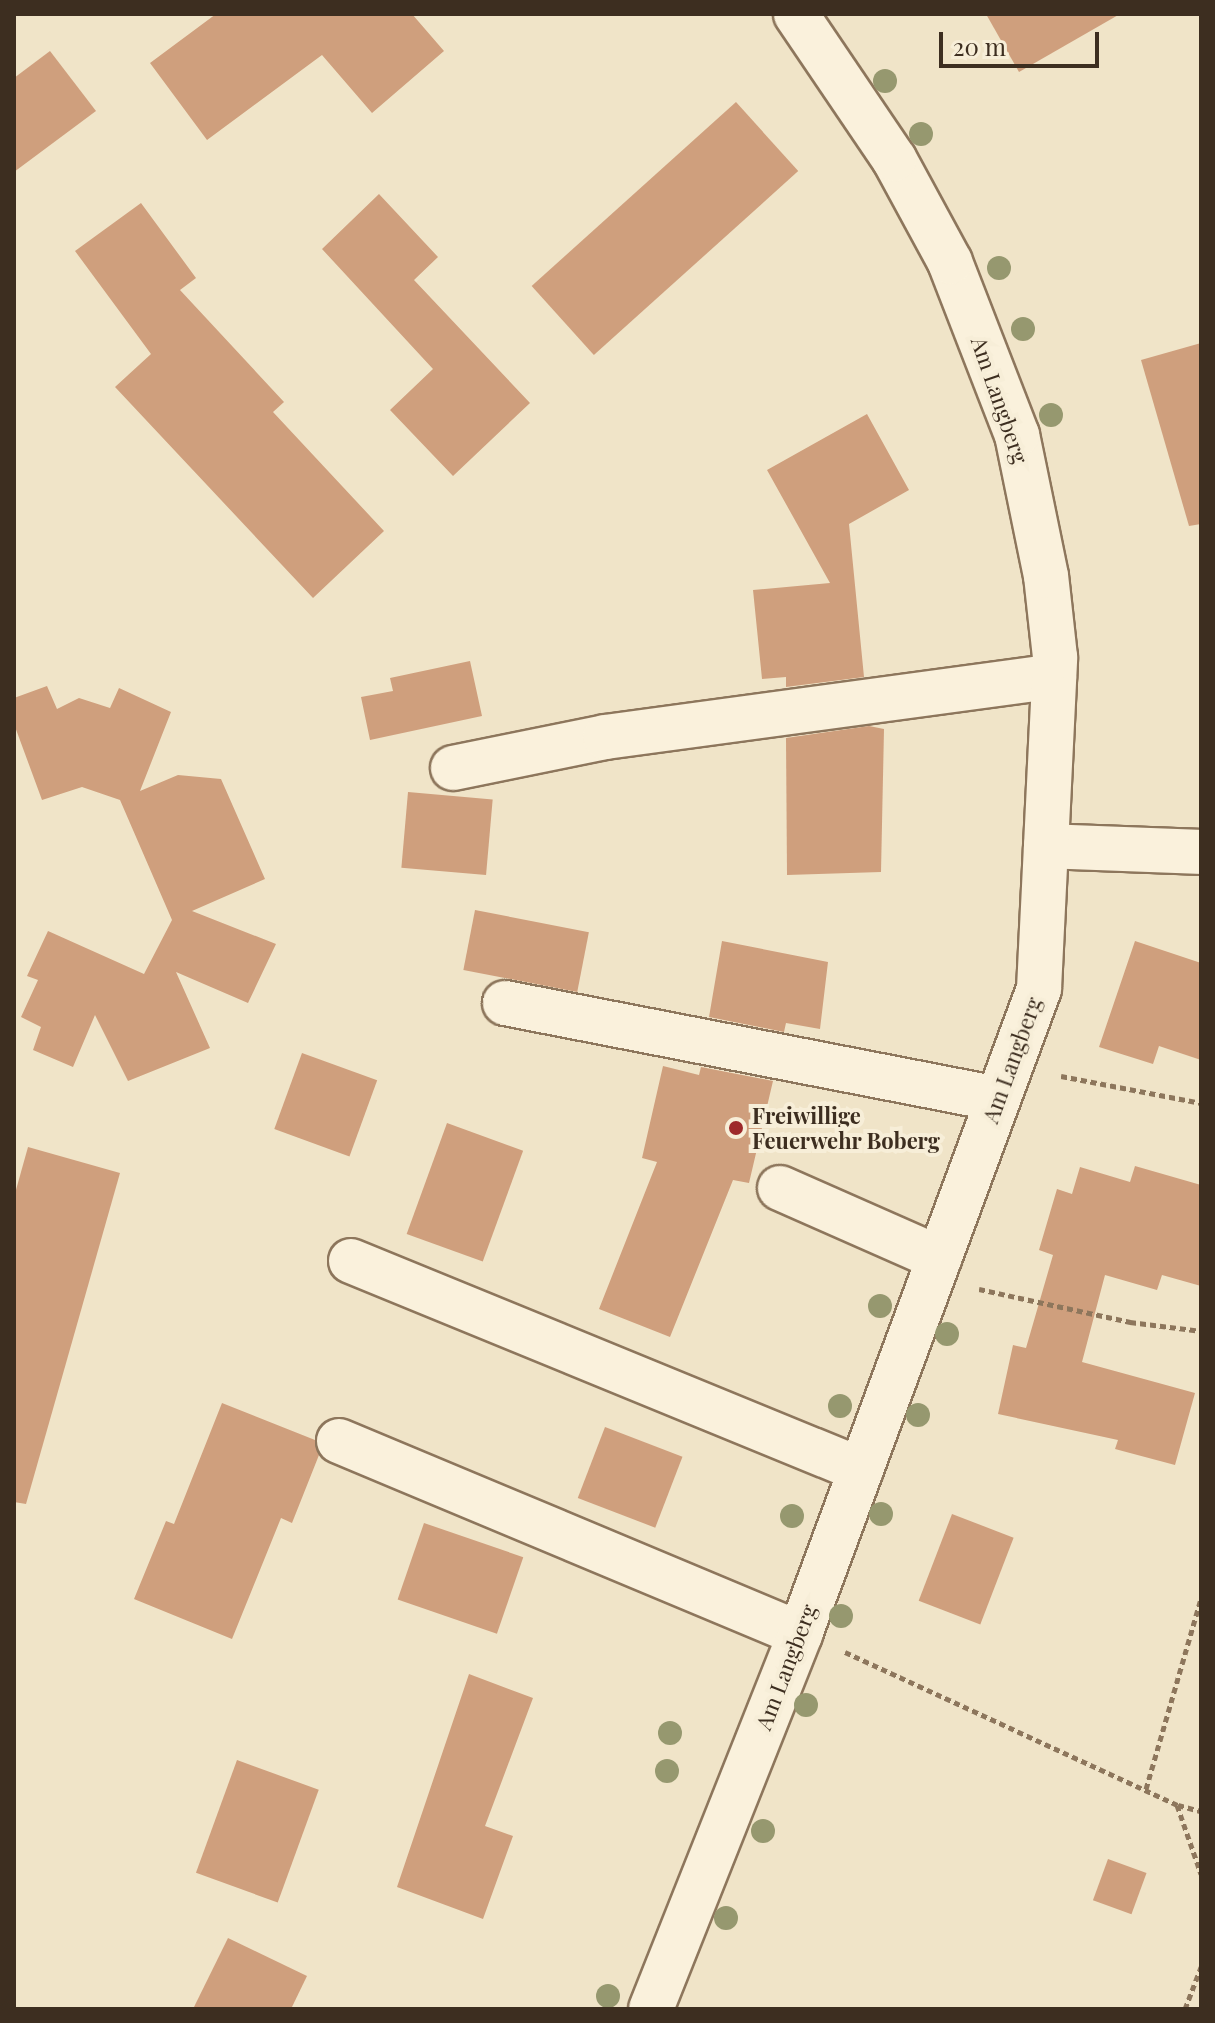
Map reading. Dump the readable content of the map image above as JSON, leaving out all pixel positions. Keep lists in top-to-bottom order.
{
  "streets": {
    "street": ["Am Langberg"]
  },
  "places": ["Freiwillige Feuerwehr Boberg"],
  "scale_bar": "20 m"
}
